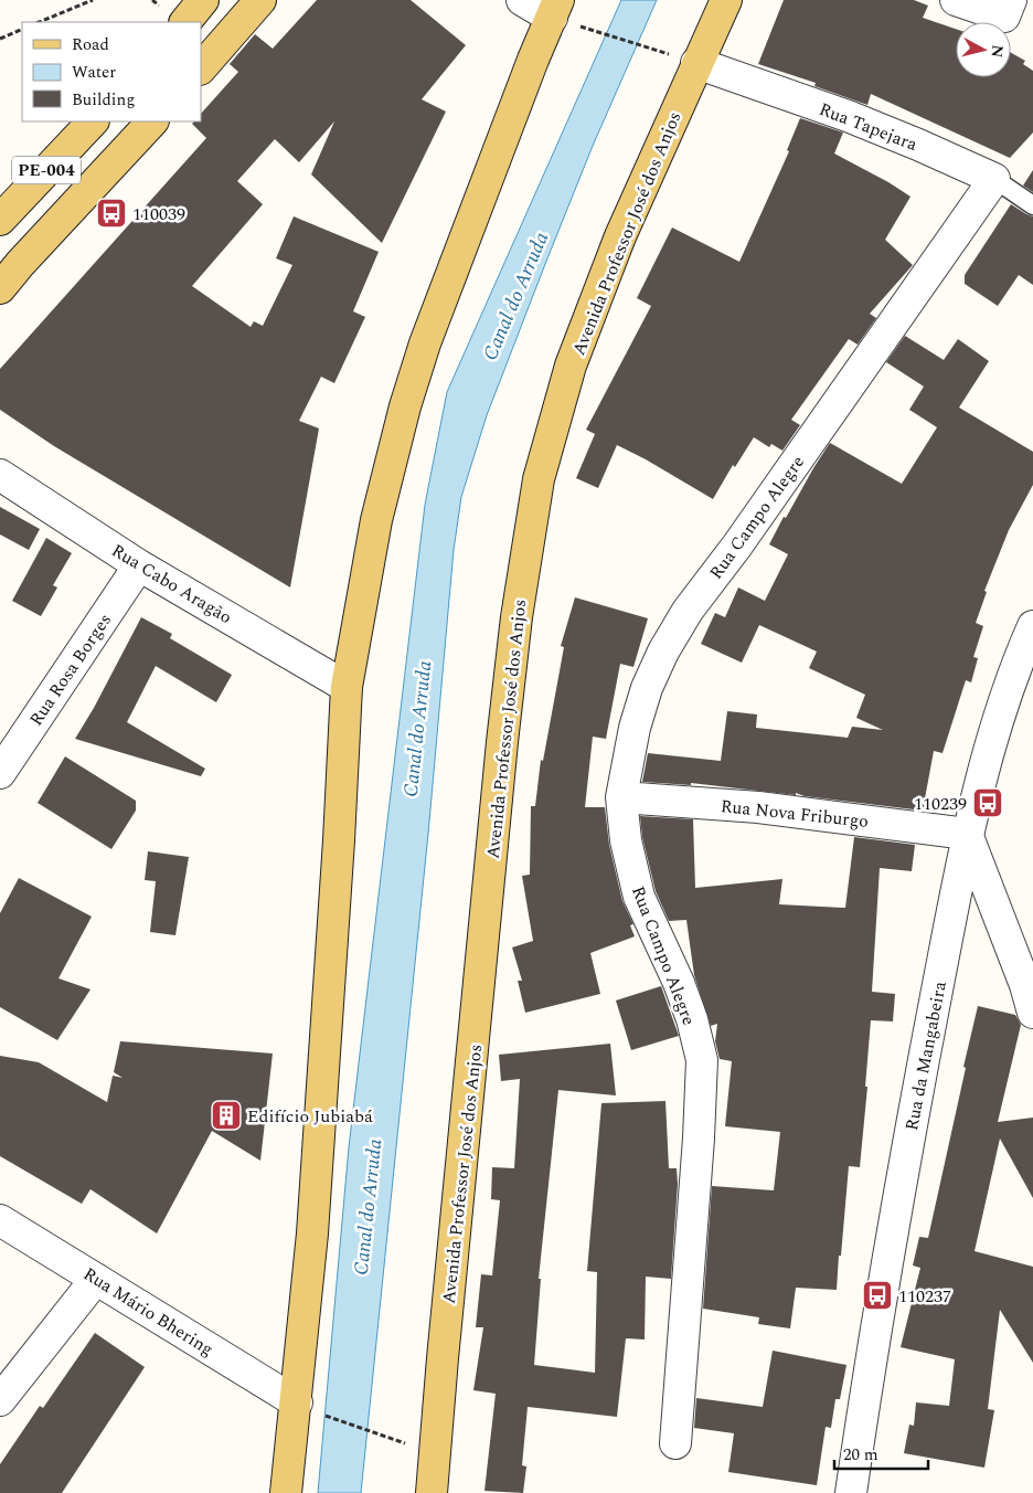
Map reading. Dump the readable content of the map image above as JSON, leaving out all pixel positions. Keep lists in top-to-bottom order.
{
  "streets": {
    "main road": ["PE-004", "Avenida Professor José dos Anjos"],
    "street": [
      "Rua Tapejara",
      "Rua Campo Alegre",
      "Rua Cabo Aragão",
      "Rua Rosa Borges",
      "Rua Nova Friburgo",
      "Rua da Mangabeira",
      "Rua Mário Bhering"
    ]
  },
  "crossings": [
    ["Rua Tapejara", "Avenida Professor José dos Anjos"],
    ["Rua Tapejara", "Rua Campo Alegre"],
    ["Rua Campo Alegre", "Rua Nova Friburgo"],
    ["Rua Cabo Aragão", "Rua Rosa Borges"],
    ["Rua Nova Friburgo", "Rua da Mangabeira"]
  ],
  "water": ["Canal do Arruda"],
  "places": {
    "bus stop": ["110039", "110239", "110237"],
    "building": ["Edifício Jubiabá"]
  },
  "legend": ["Road", "Water", "Building"],
  "scale_bar": "20 m",
  "north": "right"
}
